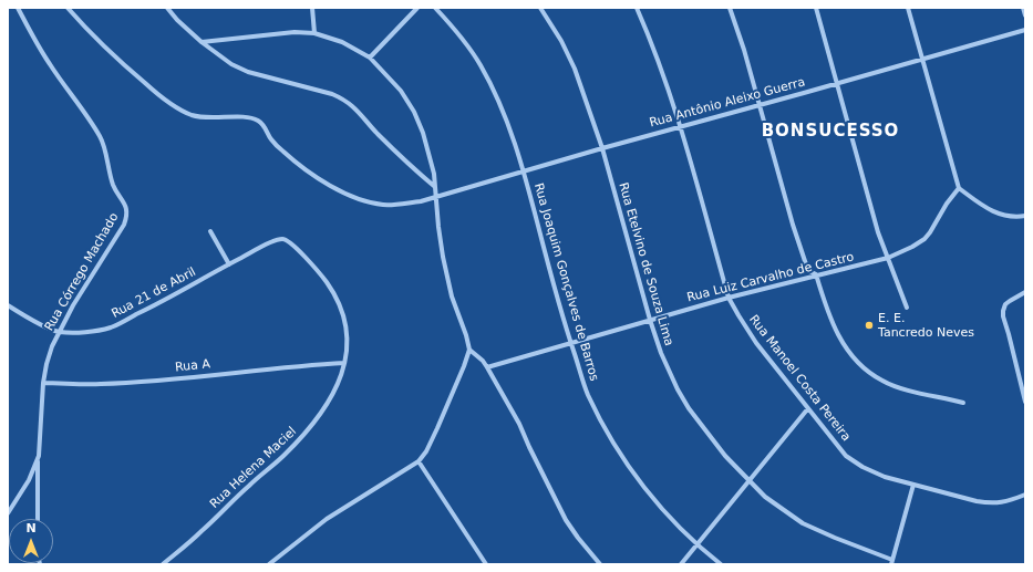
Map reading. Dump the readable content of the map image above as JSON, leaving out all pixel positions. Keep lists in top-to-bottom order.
{
  "streets": {
    "street": [
      "Rua Antônio Aleixo Guerra",
      "Rua Etelvino de Souza Lima",
      "Rua Córrego Machado",
      "Rua Luiz Carvalho de Castro",
      "Rua Joaquim Gonçalves de Barros",
      "Rua 21 de Abril",
      "Rua A",
      "Rua Manoel Costa Pereira",
      "Rua Helena Maciel"
    ]
  },
  "crossings": [
    ["Rua Antônio Aleixo Guerra", "Rua Etelvino de Souza Lima"],
    ["Rua Antônio Aleixo Guerra", "Rua Joaquim Gonçalves de Barros"],
    ["Rua Antônio Aleixo Guerra", "Rua Manoel Costa Pereira"],
    ["Rua Etelvino de Souza Lima", "Rua Luiz Carvalho de Castro"],
    ["Rua Córrego Machado", "Rua 21 de Abril"],
    ["Rua Córrego Machado", "Rua A"],
    ["Rua Luiz Carvalho de Castro", "Rua Joaquim Gonçalves de Barros"],
    ["Rua Luiz Carvalho de Castro", "Rua Manoel Costa Pereira"],
    ["Rua 21 de Abril", "Rua Helena Maciel"],
    ["Rua A", "Rua Helena Maciel"]
  ],
  "districts": ["BONSUCESSO"],
  "places": ["E. E. Tancredo Neves"],
  "north": "top"
}
